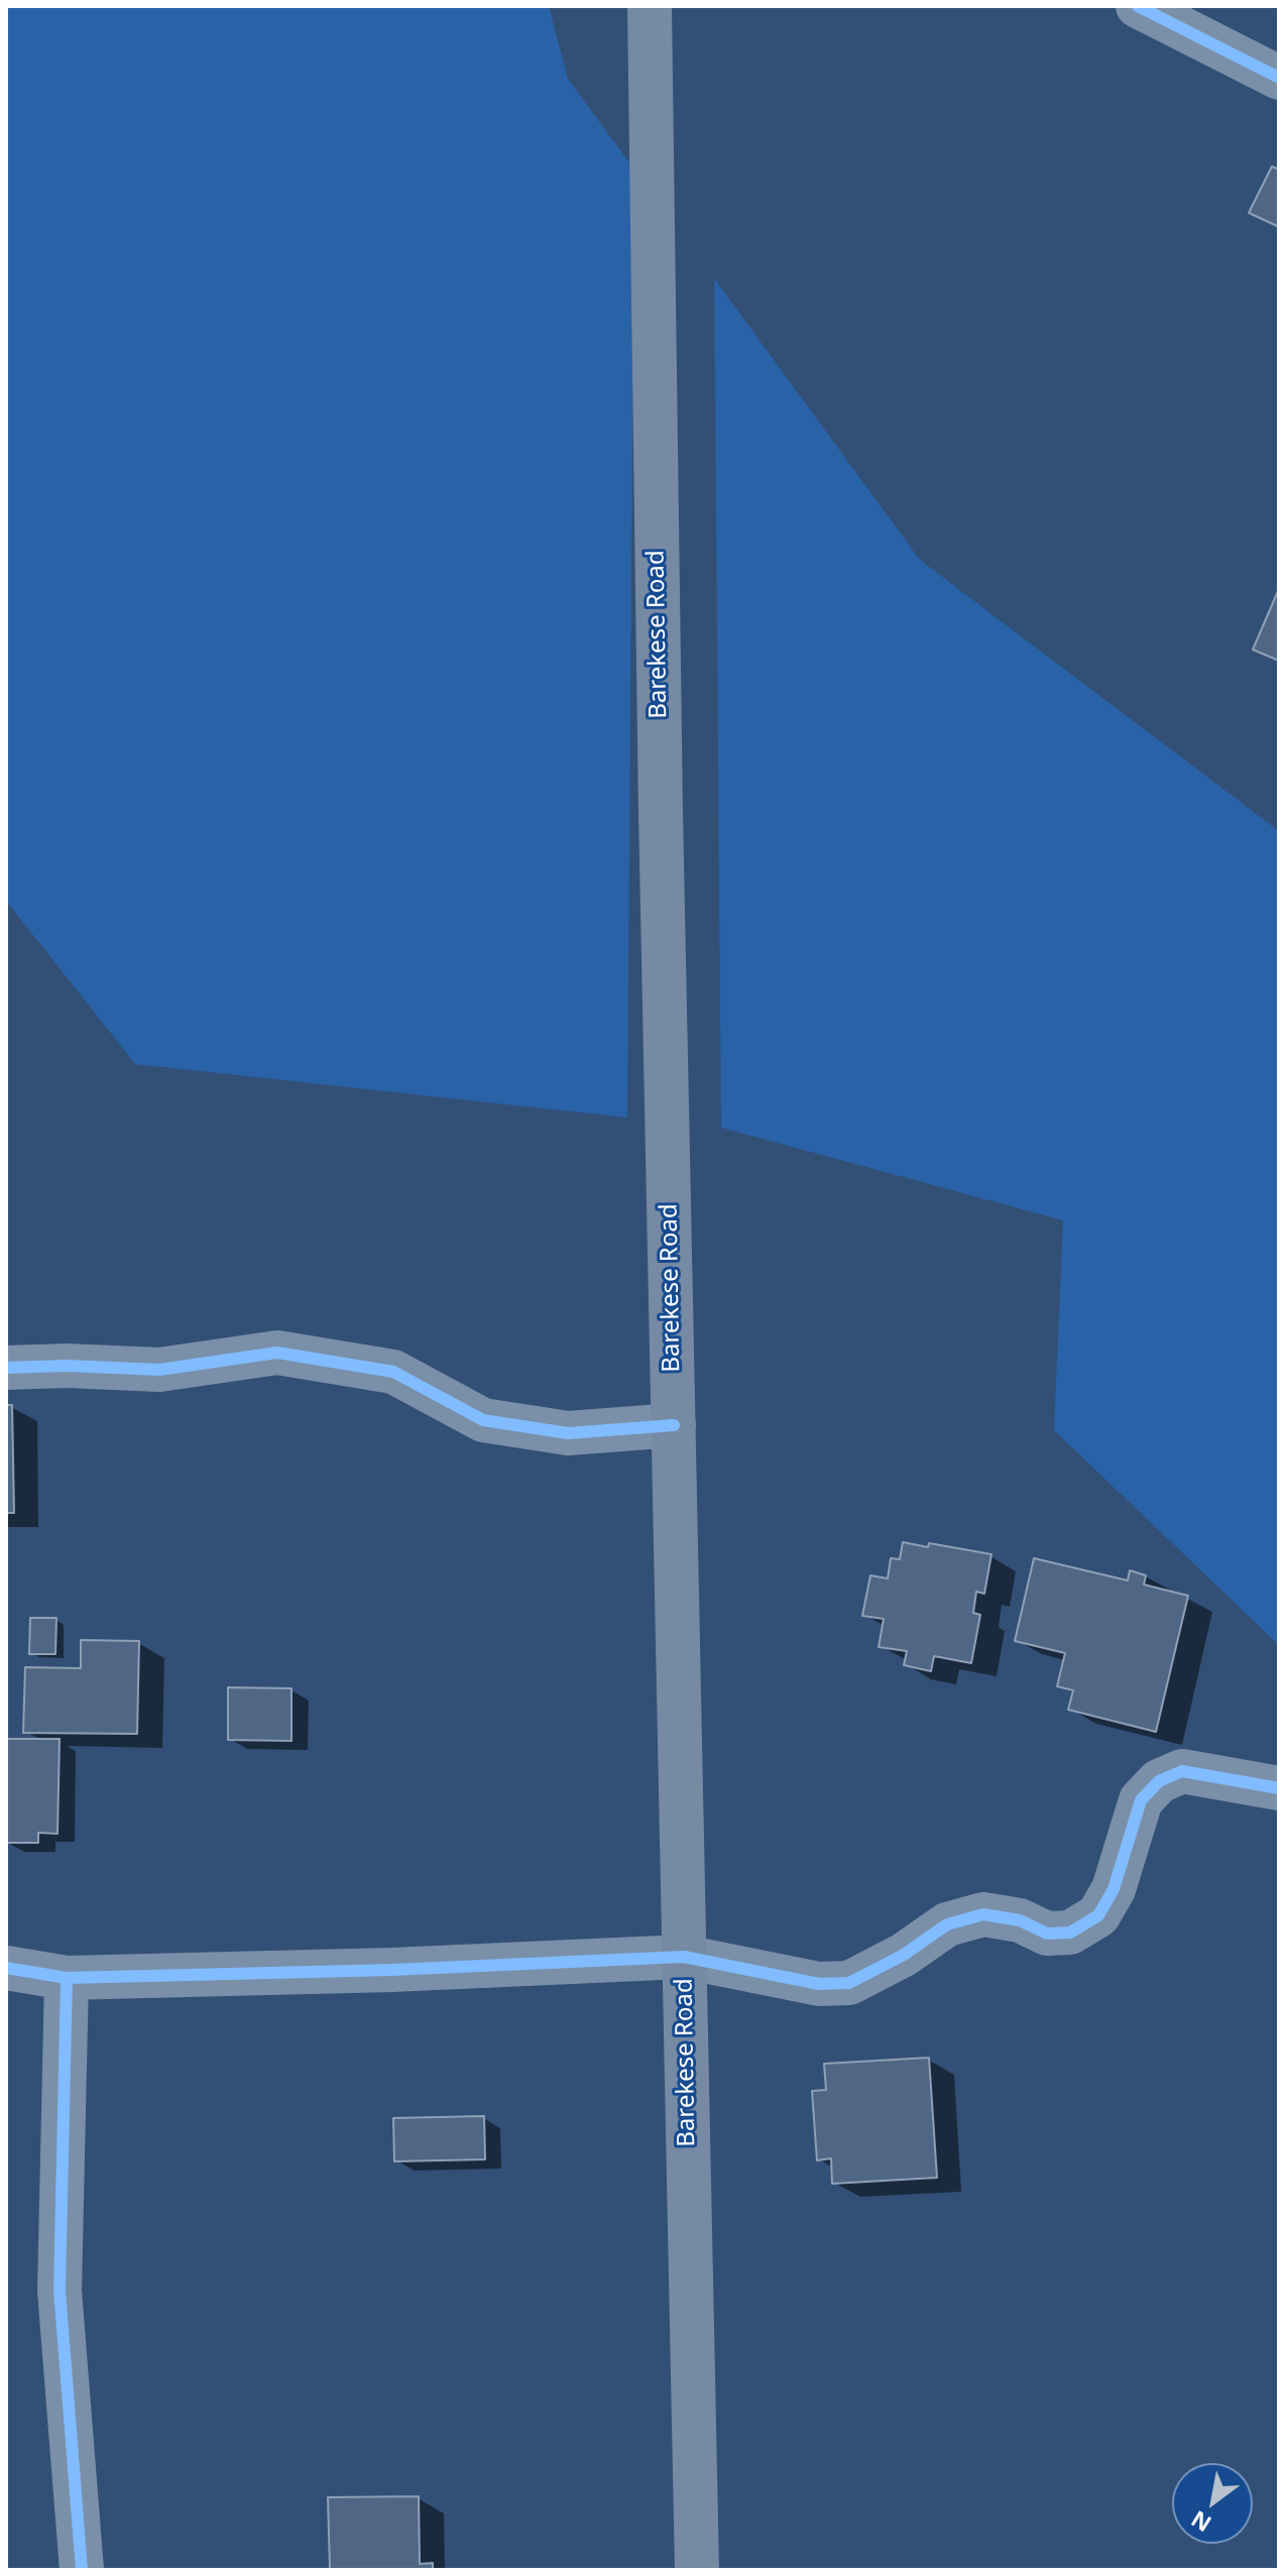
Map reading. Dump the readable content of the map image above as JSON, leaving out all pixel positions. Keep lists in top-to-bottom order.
{
  "streets": {
    "main road": ["Barekese Road"]
  },
  "north": "bottom left"
}
